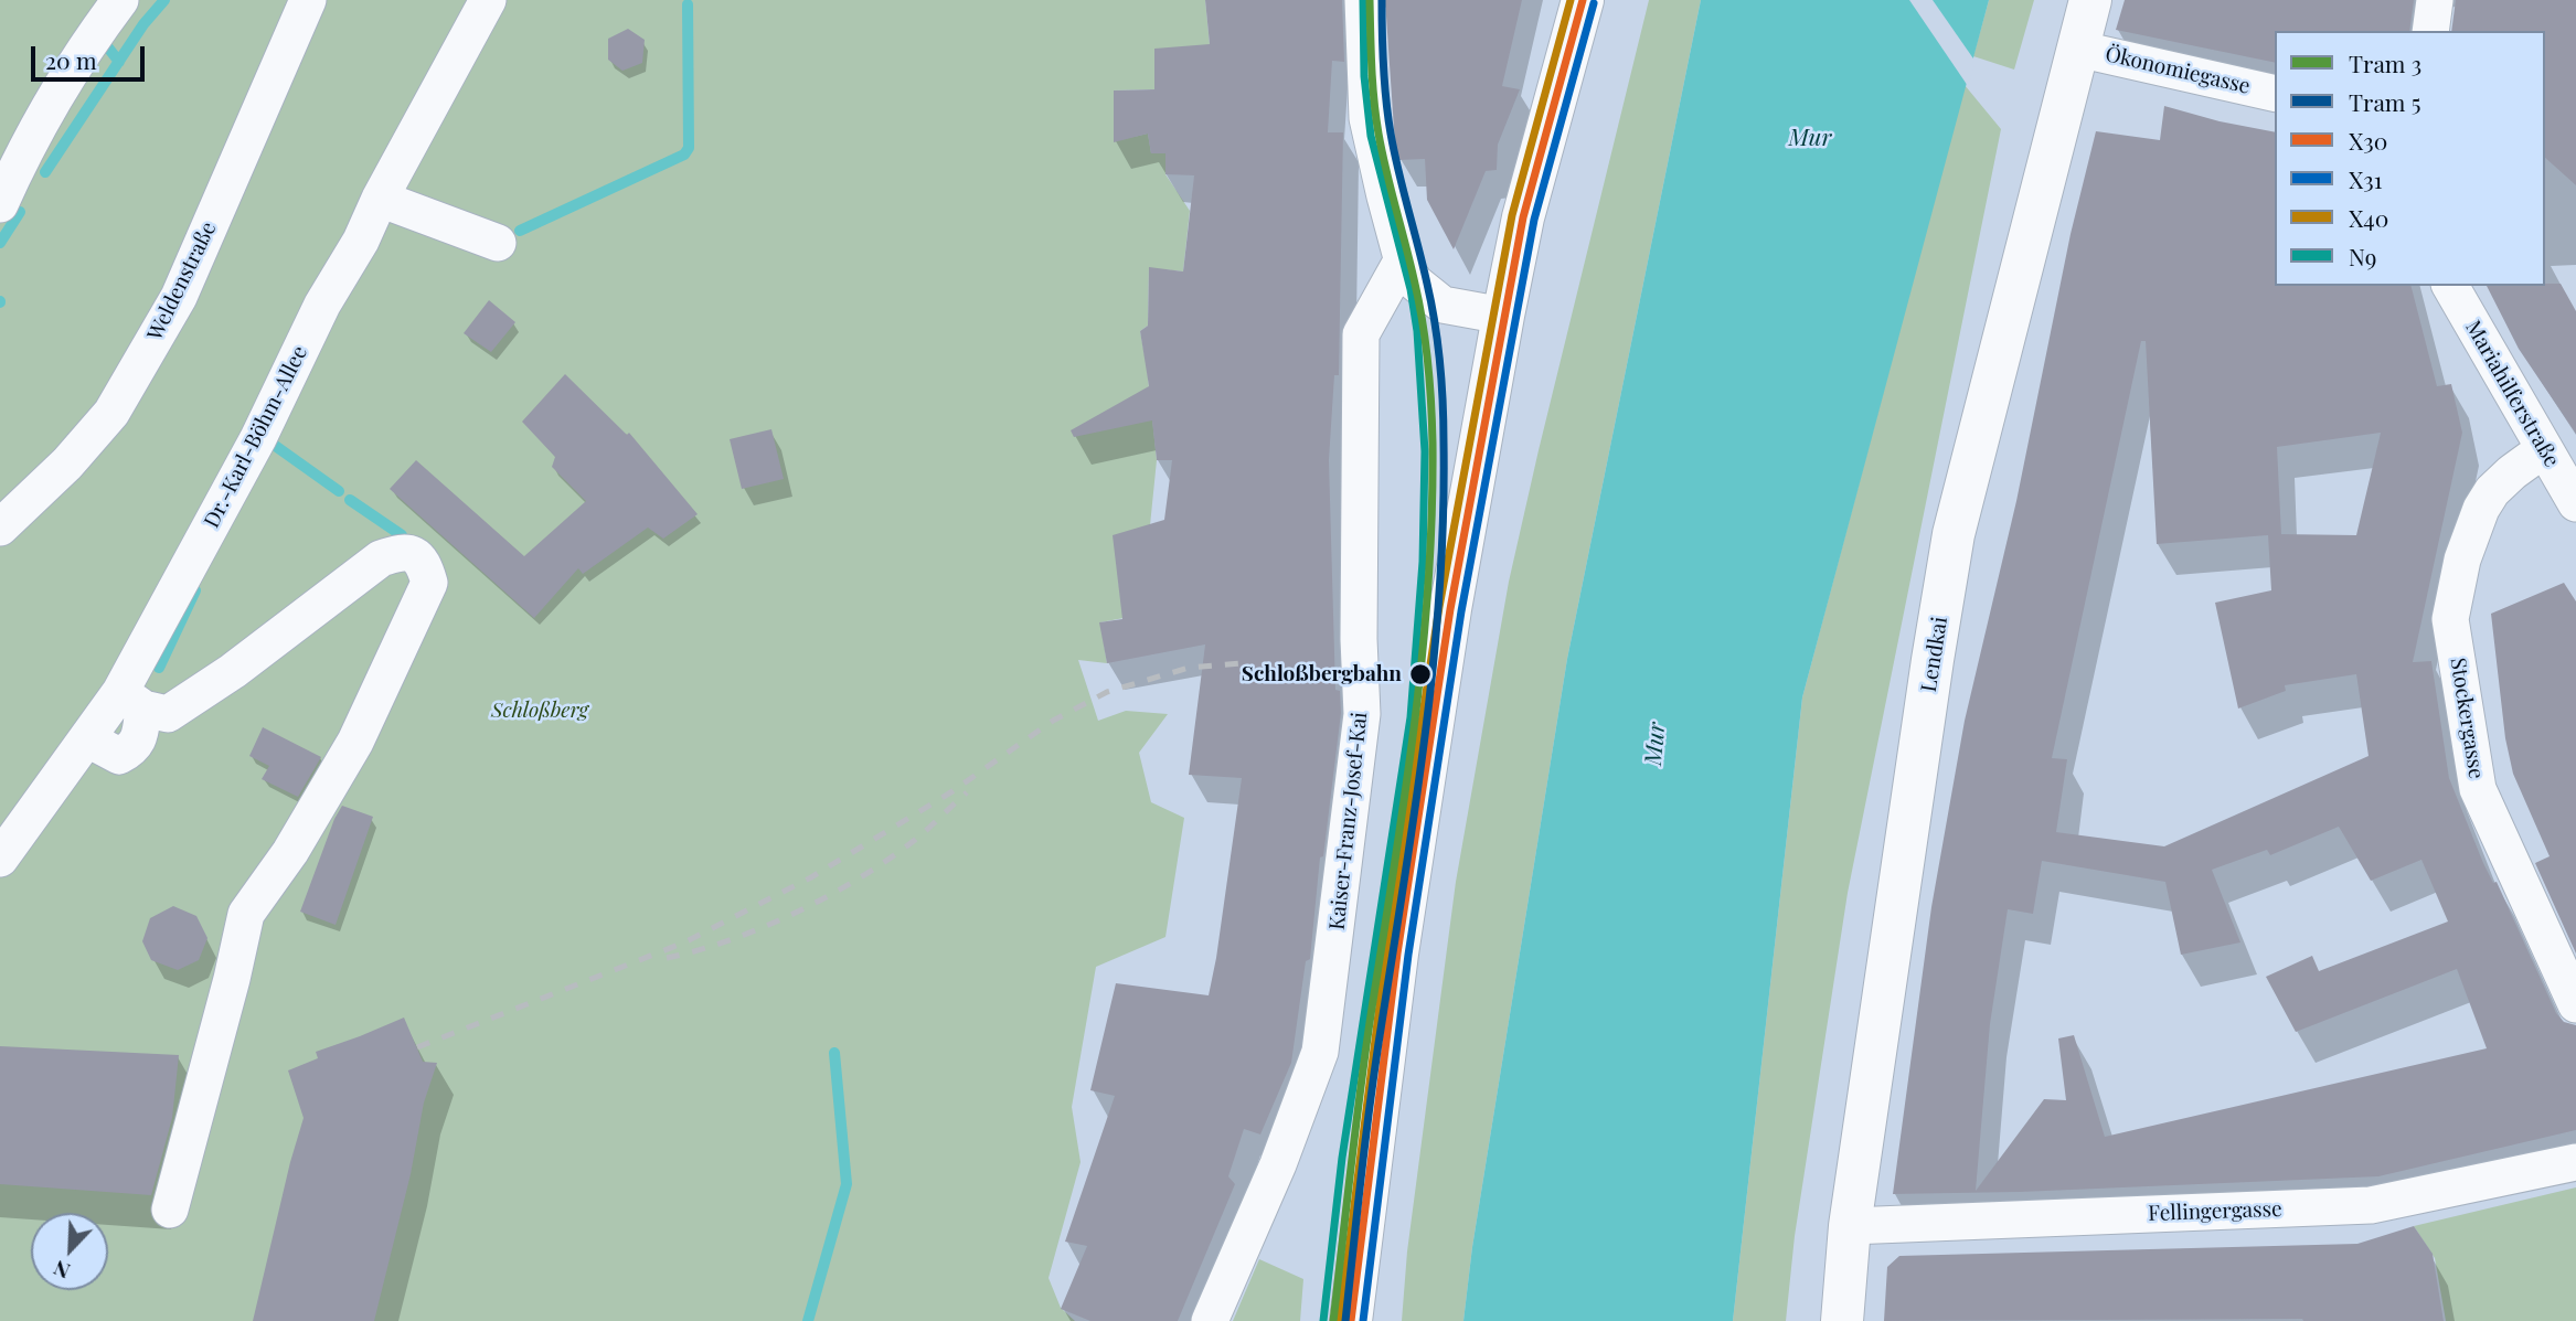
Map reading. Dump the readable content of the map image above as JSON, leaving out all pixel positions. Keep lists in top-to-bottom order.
{
  "streets": {
    "main road": ["Lendkai"],
    "street": [
      "Ökonomiegasse",
      "Weldenstraße",
      "Mariahilferstraße",
      "Dr.-Karl-Böhm-Allee",
      "Stockergasse",
      "Kaiser-Franz-Josef-Kai",
      "Fellingergasse"
    ]
  },
  "crossings": [
    ["Ökonomiegasse", "Lendkai"],
    ["Mariahilferstraße", "Stockergasse"],
    ["Lendkai", "Fellingergasse"]
  ],
  "water": ["Mur"],
  "parks": ["Schloßberg"],
  "places": ["Schloßbergbahn"],
  "lines": [
    "tram line 3",
    "tram line 5",
    "transit line X30",
    "transit line X40",
    "transit line N9",
    "transit line X31"
  ],
  "legend": [
    "Tram 3",
    "Tram 5",
    "X30",
    "X31",
    "X40",
    "N9"
  ],
  "scale_bar": "20 m",
  "north": "bottom left"
}
